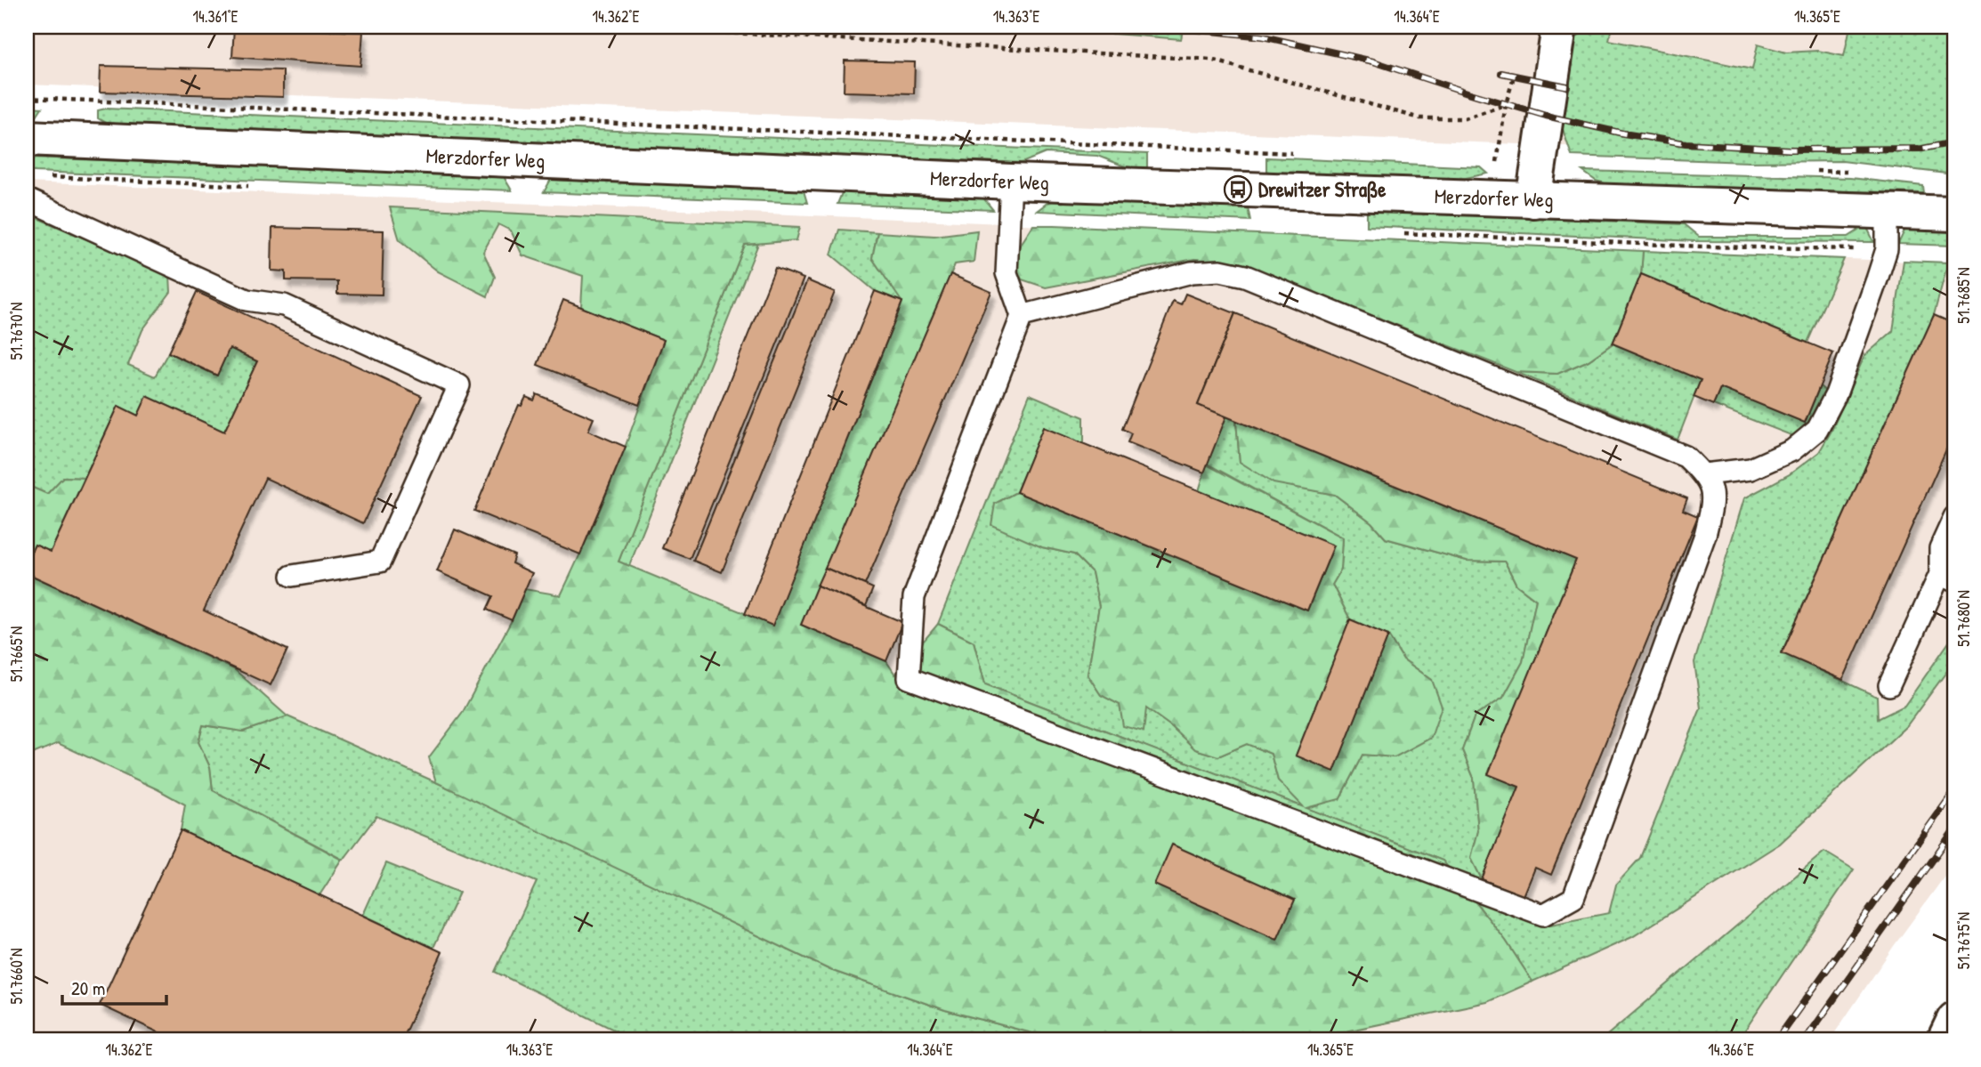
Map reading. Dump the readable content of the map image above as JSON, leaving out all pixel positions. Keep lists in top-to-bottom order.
{
  "streets": {
    "street": ["Merzdorfer Weg"]
  },
  "places": {
    "bus stop": ["Drewitzer Straße"]
  },
  "scale_bar": "20 m",
  "coordinates": [
    "14.361°E",
    "14.362°E",
    "14.363°E",
    "14.364°E",
    "14.365°E",
    "51.7685°N",
    "51.7670°N",
    "51.7680°N",
    "51.7665°N",
    "51.7675°N",
    "51.7660°N",
    "14.366°E"
  ]
}
